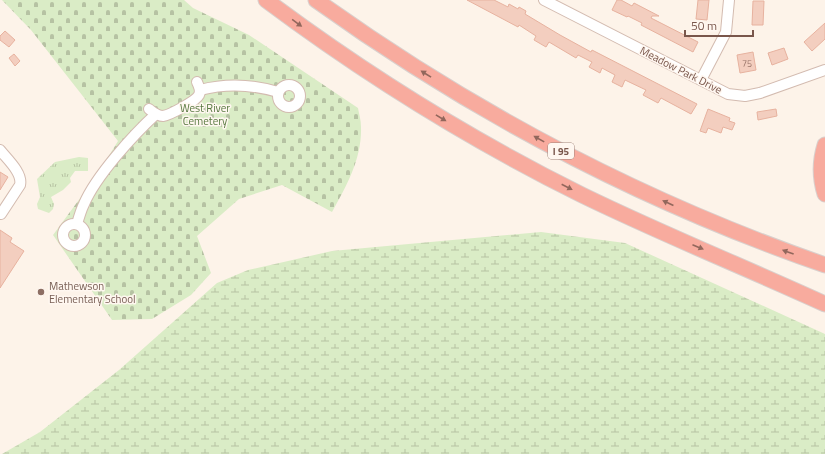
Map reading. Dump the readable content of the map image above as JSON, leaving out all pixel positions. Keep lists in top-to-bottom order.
{
  "streets": {
    "highway": ["I 95"],
    "street": ["Meadow Park Drive"]
  },
  "parks": ["West River Cemetery"],
  "places": ["Mathewson Elementary School"],
  "house_numbers": ["75"],
  "scale_bar": "50 m"
}
